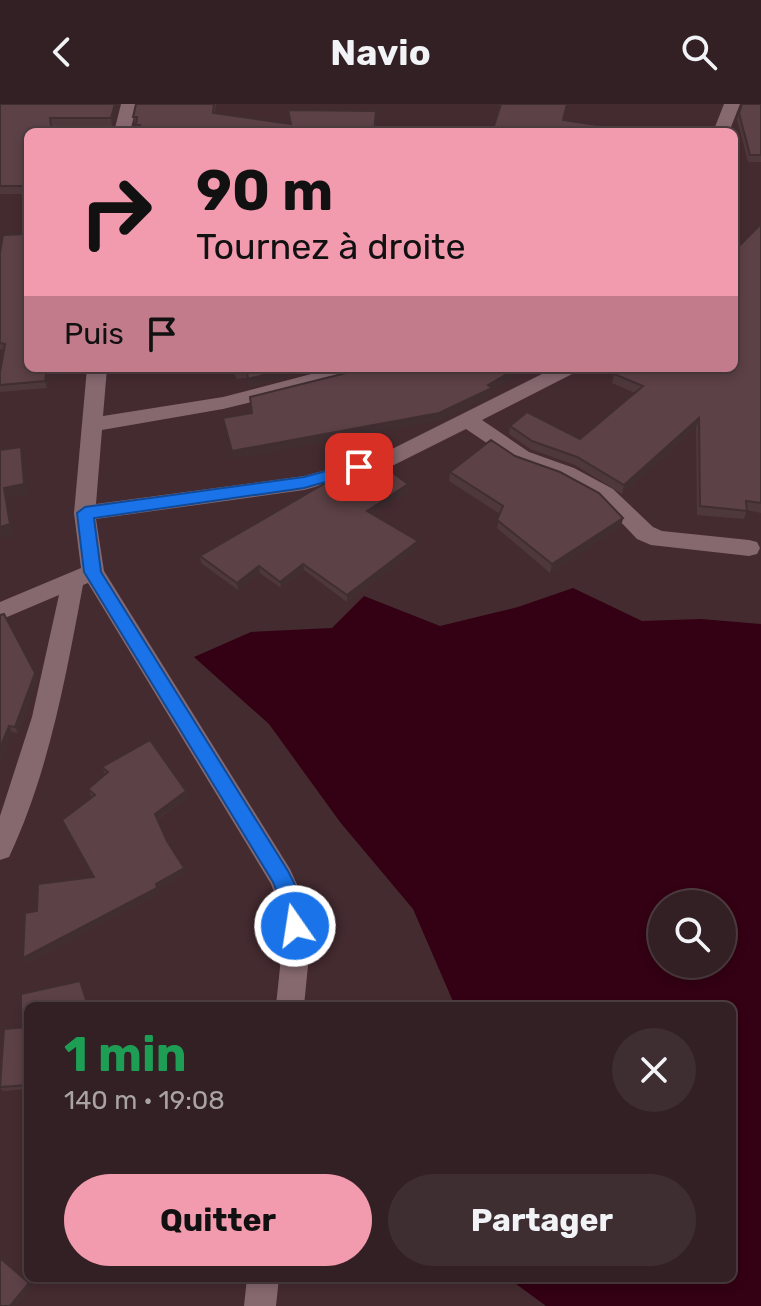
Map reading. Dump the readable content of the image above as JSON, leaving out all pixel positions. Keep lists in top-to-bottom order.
{
  "page": {
    "header": "Navio",
    "turn": ["90 m", "Tournez à droite"],
    "then": "Puis",
    "heading": ["1 min", "140 m · 19:08"],
    "buttons": ["Quitter", "Partager"]
  }
}
